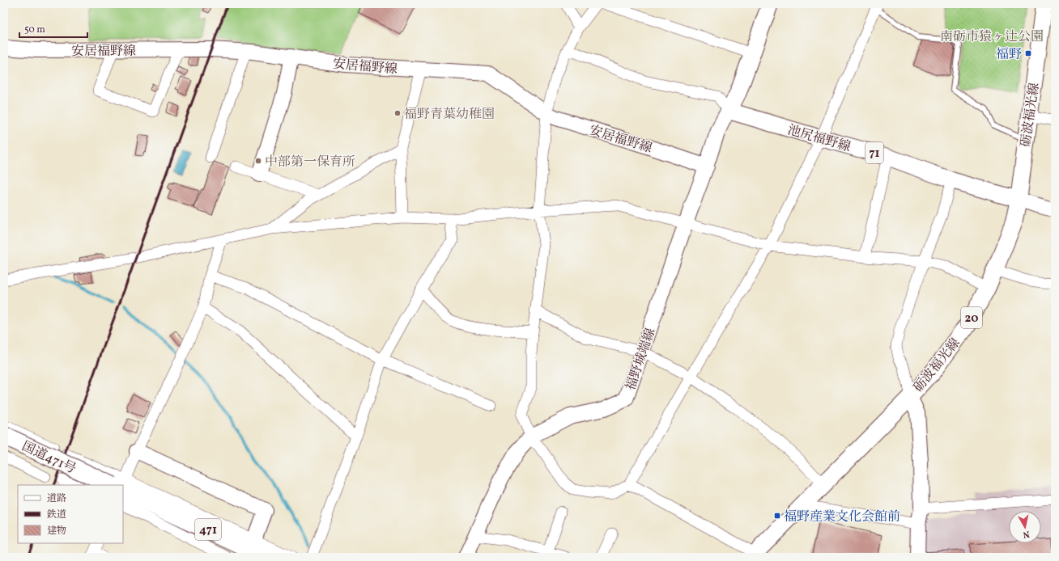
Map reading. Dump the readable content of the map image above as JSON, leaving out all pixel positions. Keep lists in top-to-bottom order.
{
  "streets": {
    "highway": ["国道471号", "471"],
    "main road": [
      "安居福野線",
      "砺波福光線",
      "池尻福野線",
      "71",
      "20",
      "福野城端線"
    ]
  },
  "crossings": [
    ["安居福野線", "福野城端線"],
    ["砺波福光線", "池尻福野線"],
    ["池尻福野線", "福野城端線"]
  ],
  "parks": ["南砺市猿ヶ辻公園"],
  "places": {
    "transit": ["福野", "福野産業文化会館前"],
    "other": ["福野青葉幼稚園", "中部第一保育所"]
  },
  "legend": ["道路", "鉄道", "建物"],
  "scale_bar": "50 m",
  "north": "bottom"
}
